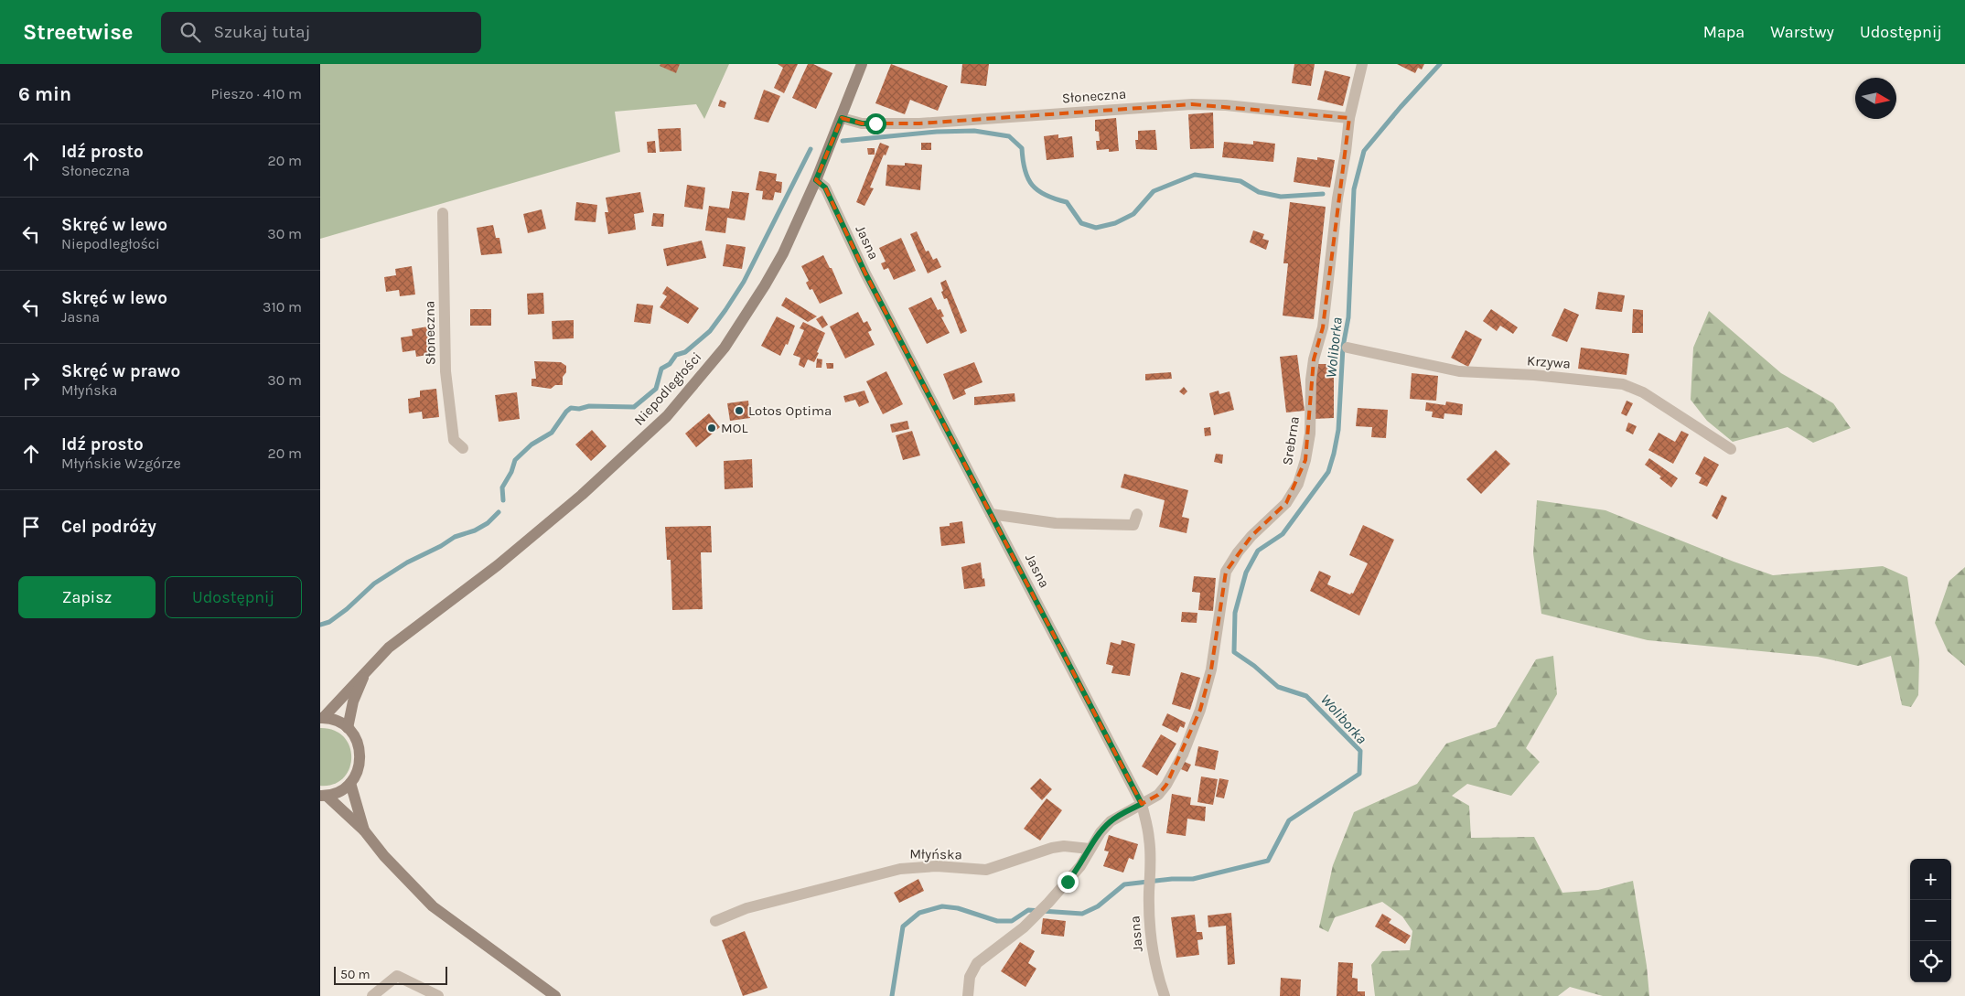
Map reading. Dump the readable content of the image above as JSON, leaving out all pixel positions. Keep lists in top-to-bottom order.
{
  "streets": {
    "street": [
      "Słoneczna",
      "Jasna",
      "Krzywa",
      "Niepodległości",
      "Srebrna",
      "Młyńska"
    ]
  },
  "crossings": [
    ["Słoneczna", "Niepodległości"],
    ["Słoneczna", "Srebrna"],
    ["Jasna", "Niepodległości"],
    ["Jasna", "Srebrna"]
  ],
  "water": ["Woliborka"],
  "places": ["Lotos Optima", "MOL"],
  "scale_bar": "50 m",
  "north": "right",
  "page": {
    "header": "Streetwise",
    "search": "Szukaj tutaj",
    "nav": ["Mapa", "Warstwy", "Udostępnij"],
    "heading": ["6 min", "Pieszo · 410 m"],
    "list": [
      ["Idź prosto", "Słoneczna", "20 m"],
      ["Skręć w lewo", "Niepodległości", "30 m"],
      ["Skręć w lewo", "Jasna", "310 m"],
      ["Skręć w prawo", "Młyńska", "30 m"],
      ["Idź prosto", "Młyńskie Wzgórze", "20 m"],
      "Cel podróży"
    ],
    "buttons": ["Zapisz", "Udostępnij"],
    "map_buttons": ["+", "−"],
    "scale": "50 m"
  }
}
